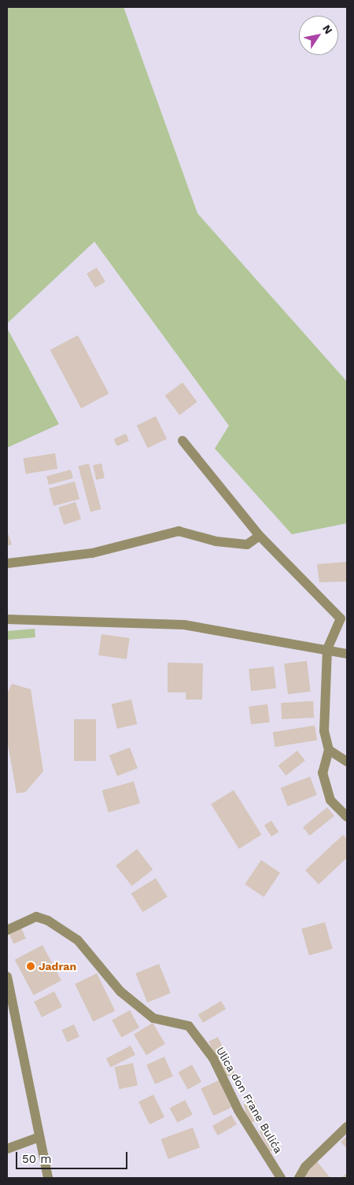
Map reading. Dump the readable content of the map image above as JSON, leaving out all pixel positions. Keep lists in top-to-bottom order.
{
  "streets": {
    "street": ["Ulica don Frane Bulića"]
  },
  "places": ["Jadran"],
  "scale_bar": "50 m",
  "north": "top right"
}
